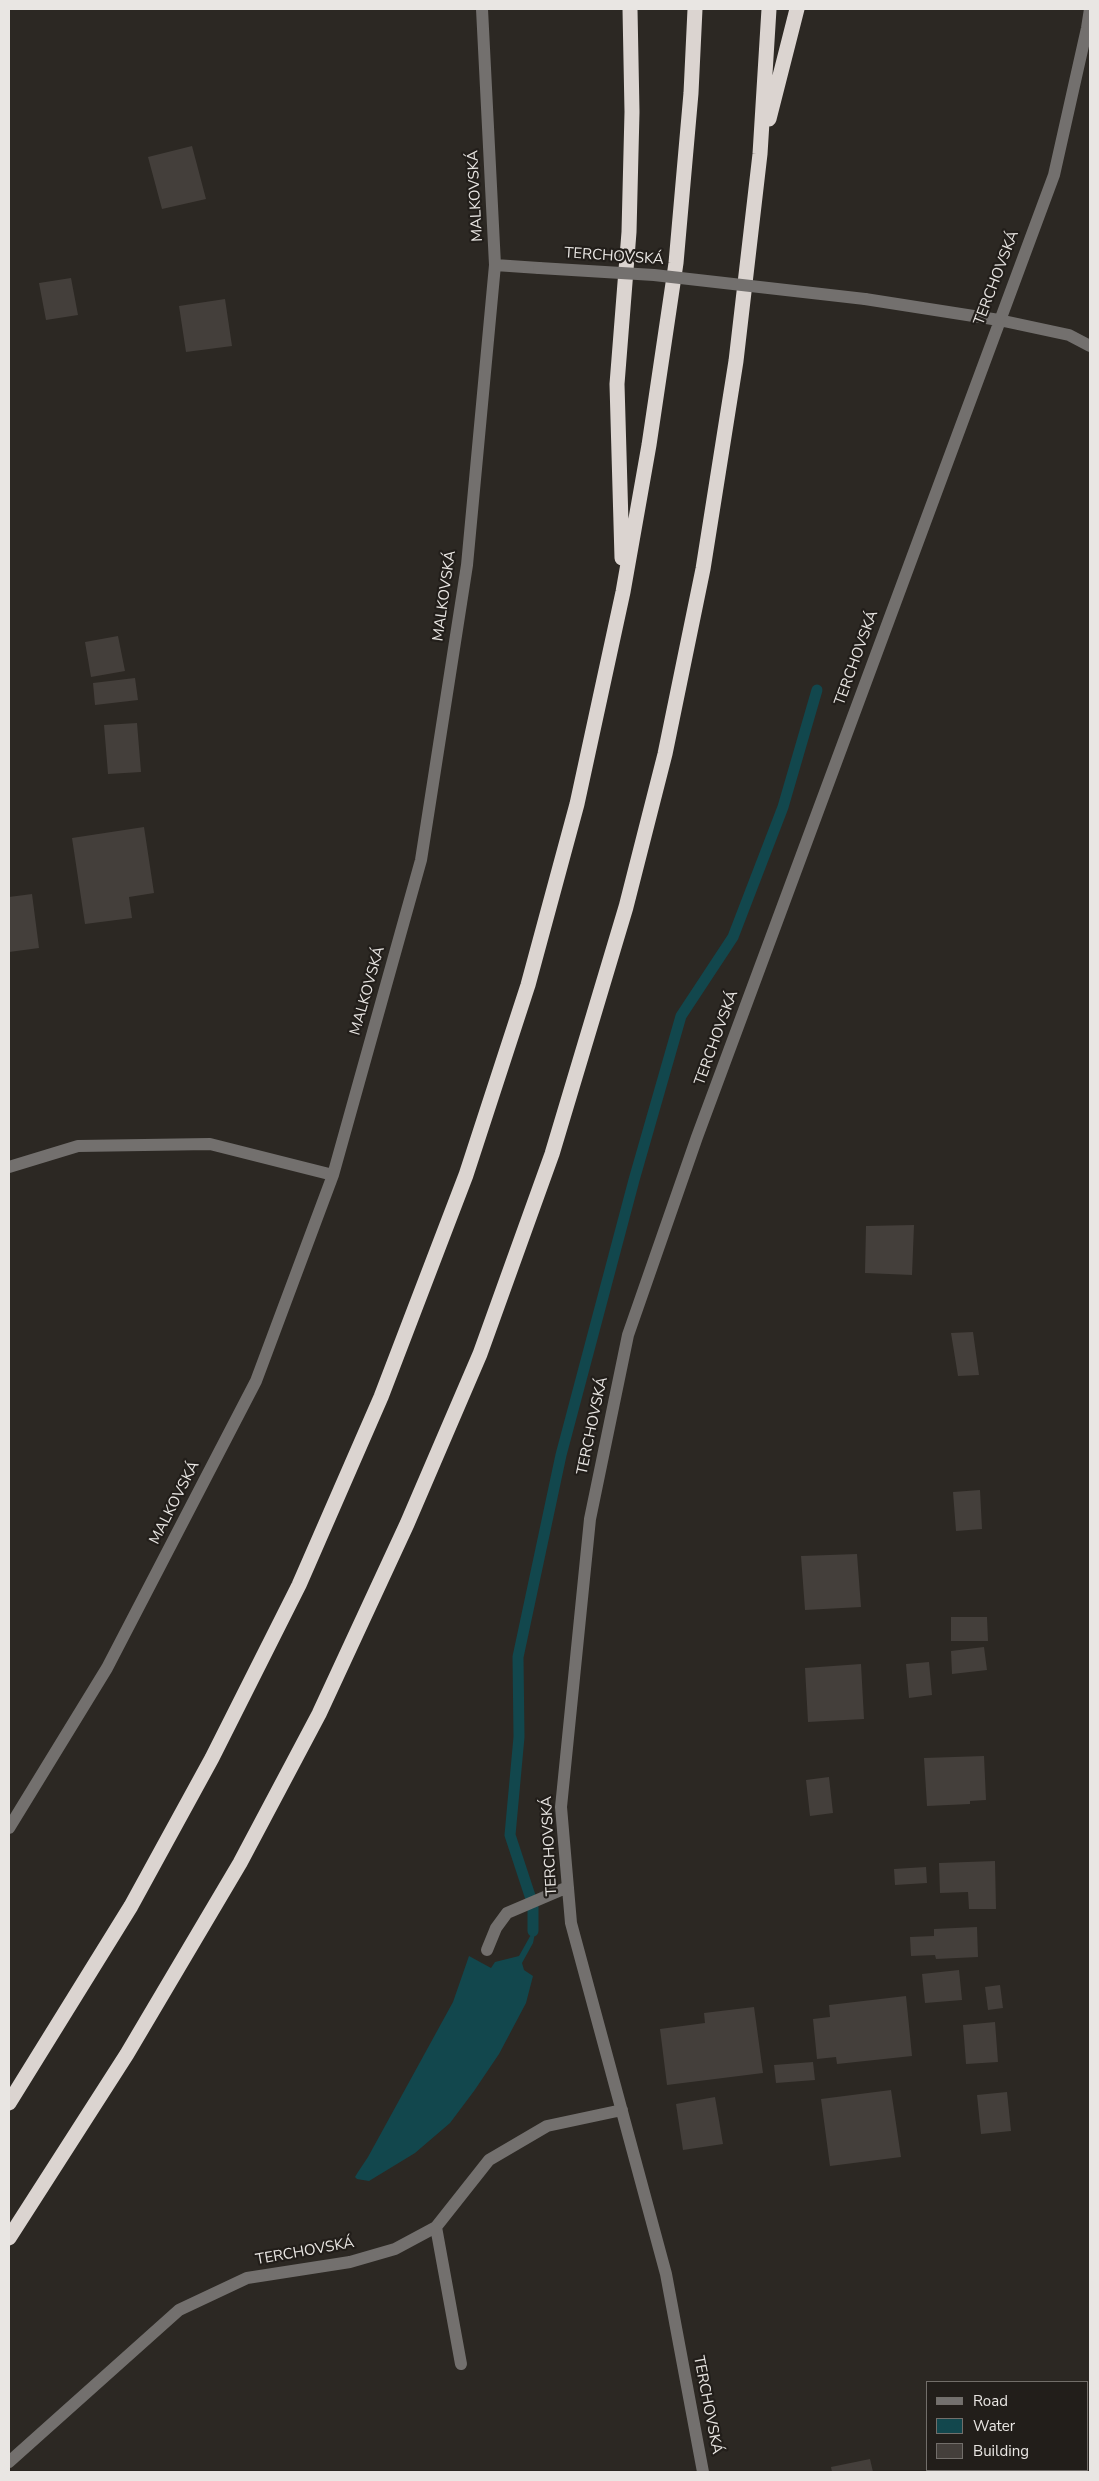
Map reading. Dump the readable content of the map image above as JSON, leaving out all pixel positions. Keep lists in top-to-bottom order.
{
  "streets": {
    "street": ["MALKOVSKÁ", "TERCHOVSKÁ"]
  },
  "crossings": [
    ["MALKOVSKÁ", "TERCHOVSKÁ"]
  ],
  "legend": ["Road", "Water", "Building"]
}
